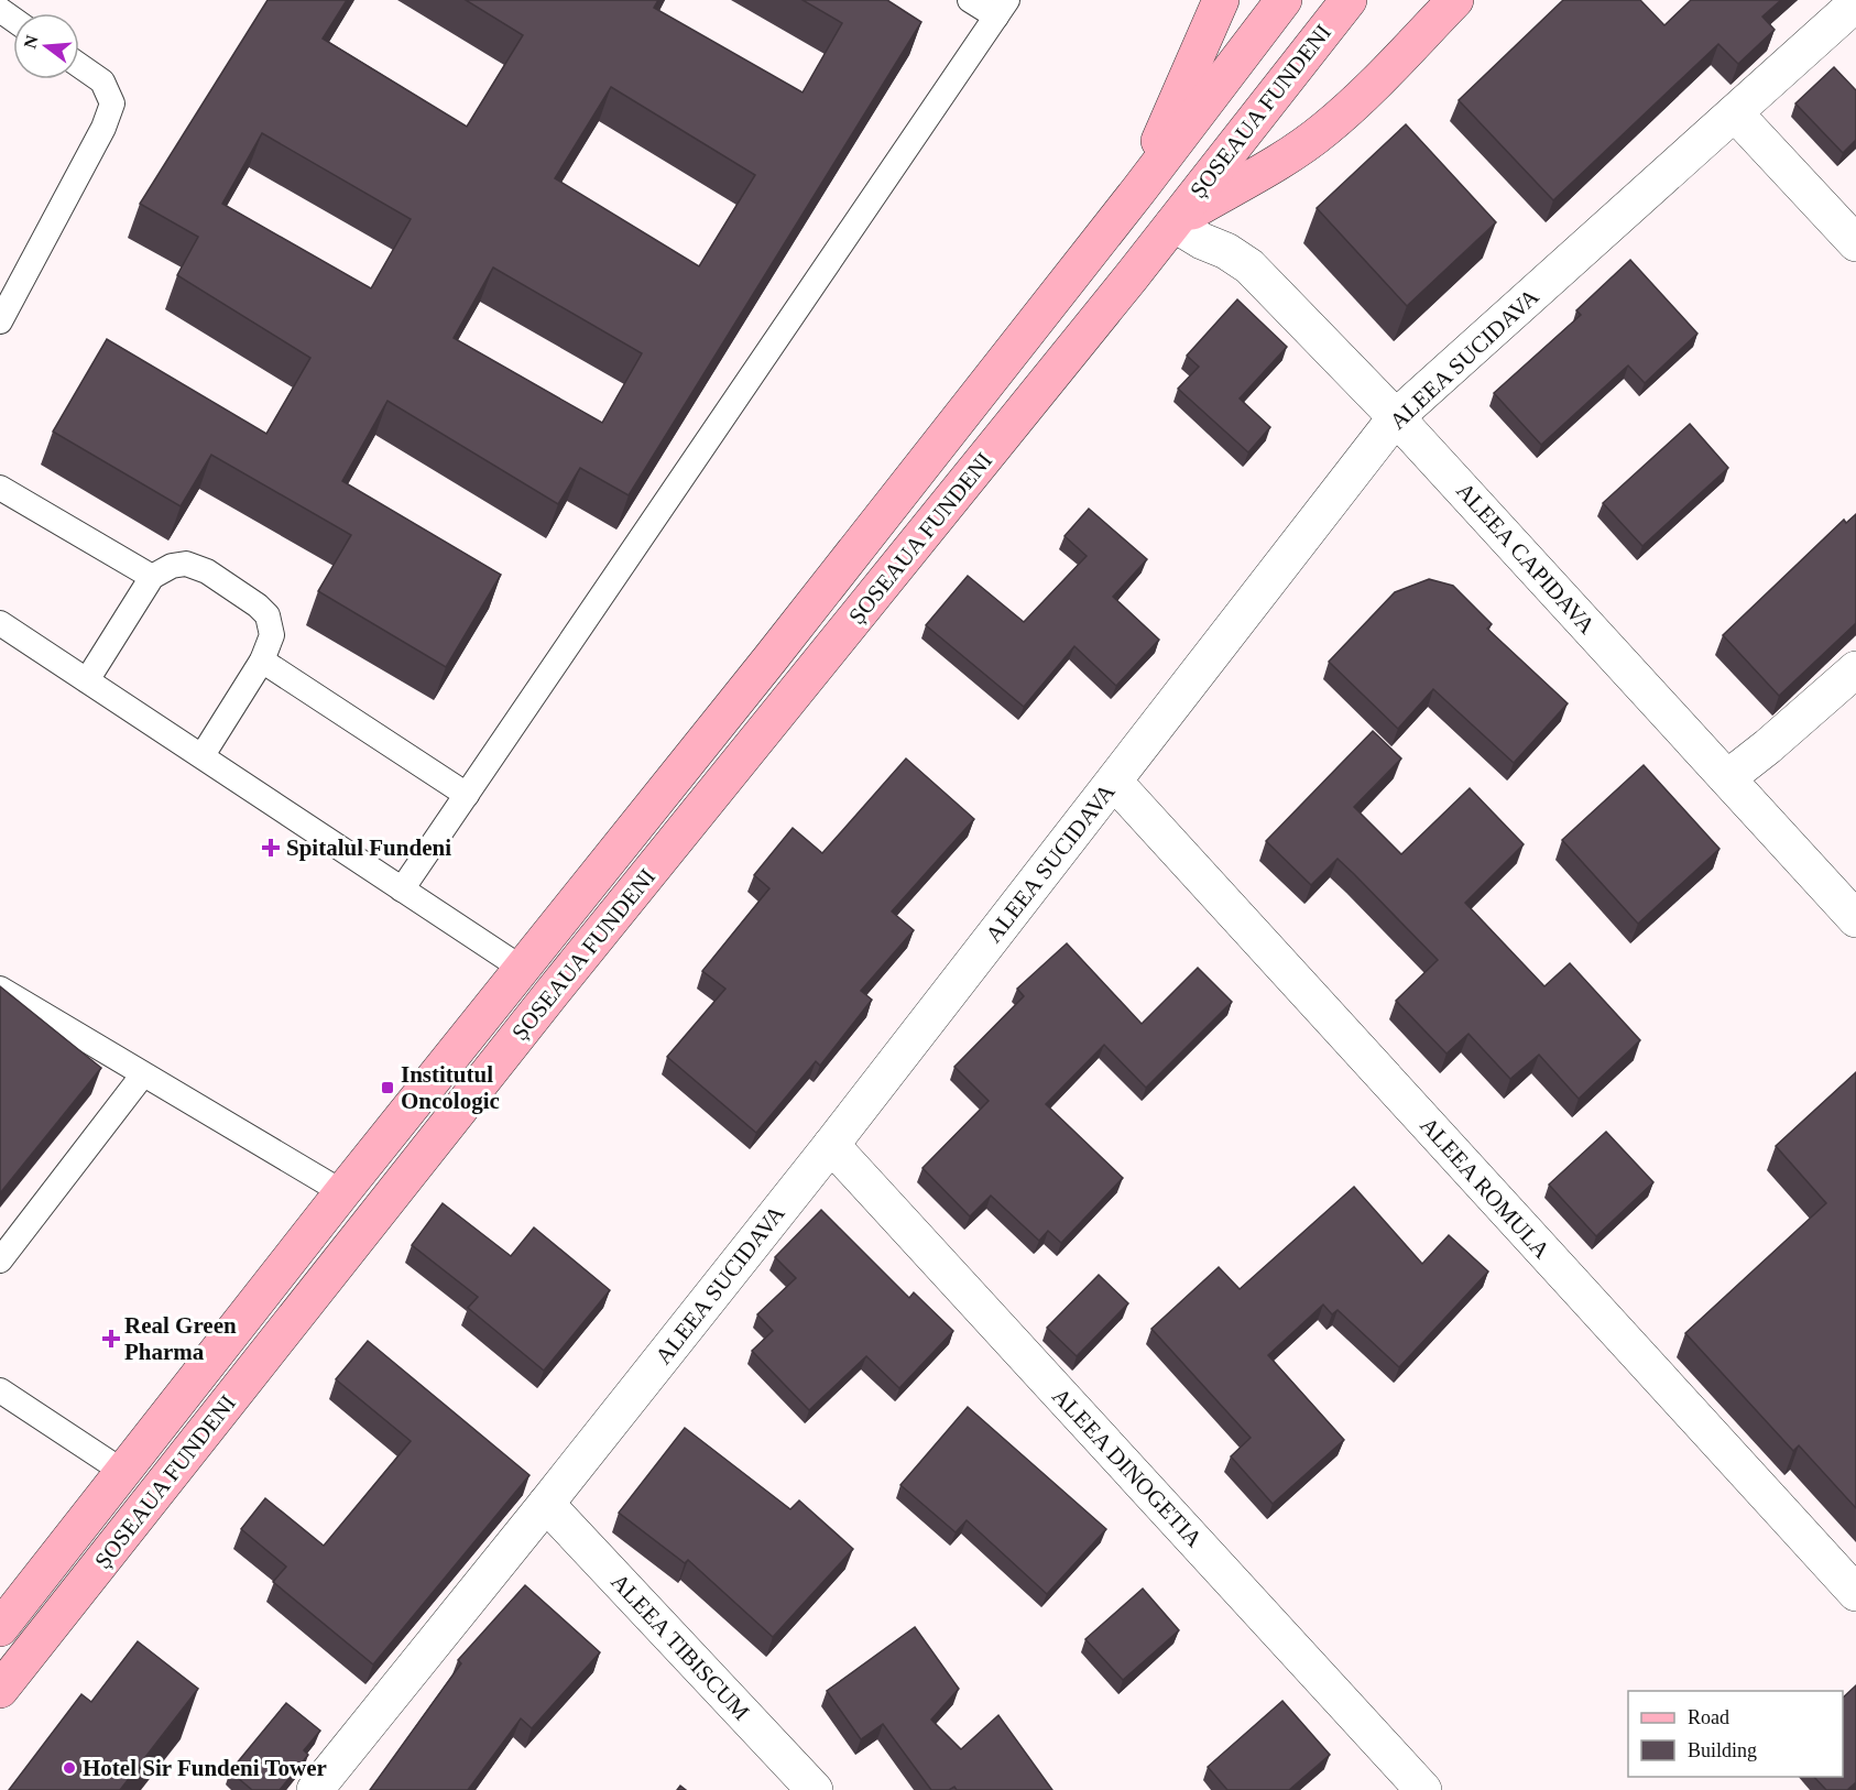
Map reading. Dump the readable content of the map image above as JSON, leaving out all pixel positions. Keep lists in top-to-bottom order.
{
  "streets": {
    "main road": ["ȘOSEAUA FUNDENI"],
    "street": [
      "ALEEA SUCIDAVA",
      "ALEEA CAPIDAVA",
      "ALEEA ROMULA",
      "ALEEA DINOGETIA",
      "ALEEA TIBISCUM"
    ]
  },
  "crossings": [
    ["ȘOSEAUA FUNDENI", "ALEEA CAPIDAVA"],
    ["ALEEA SUCIDAVA", "ALEEA CAPIDAVA"],
    ["ALEEA SUCIDAVA", "ALEEA ROMULA"],
    ["ALEEA SUCIDAVA", "ALEEA DINOGETIA"],
    ["ALEEA SUCIDAVA", "ALEEA TIBISCUM"]
  ],
  "places": {
    "health": ["Spitalul Fundeni", "Real Green Pharma"],
    "transit": ["Institutul Oncologic"],
    "other": ["Hotel Sir Fundeni Tower"]
  },
  "legend": ["Road", "Building"],
  "north": "left"
}
